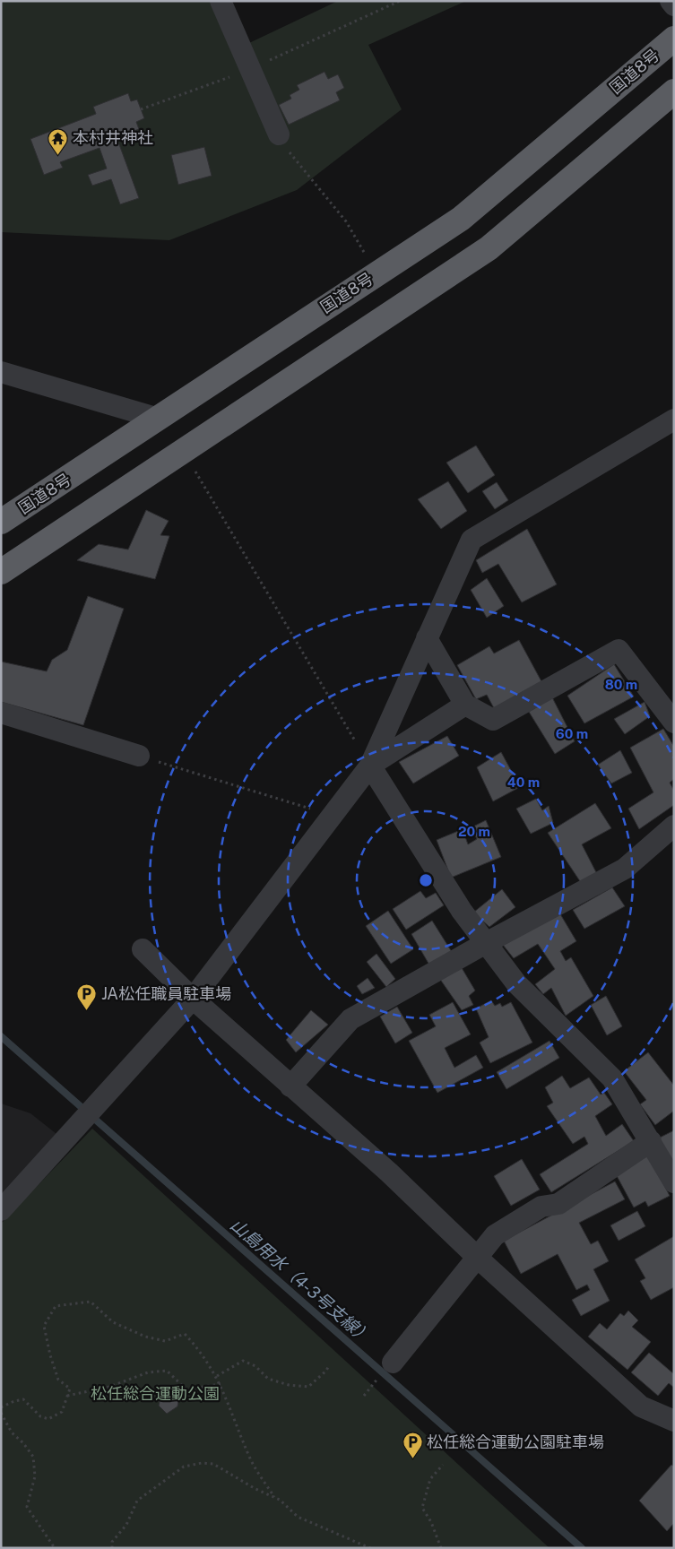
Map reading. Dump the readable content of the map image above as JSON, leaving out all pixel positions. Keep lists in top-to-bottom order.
{
  "streets": {
    "highway": ["国道8号"]
  },
  "water": ["山島用水（4-3号支線）"],
  "parks": ["松任総合運動公園"],
  "places": {
    "temple": ["本村井神社"],
    "parking": ["JA松任職員駐車場", "松任総合運動公園駐車場"]
  },
  "rings": [
    "80 m",
    "60 m",
    "40 m",
    "20 m"
  ]
}
